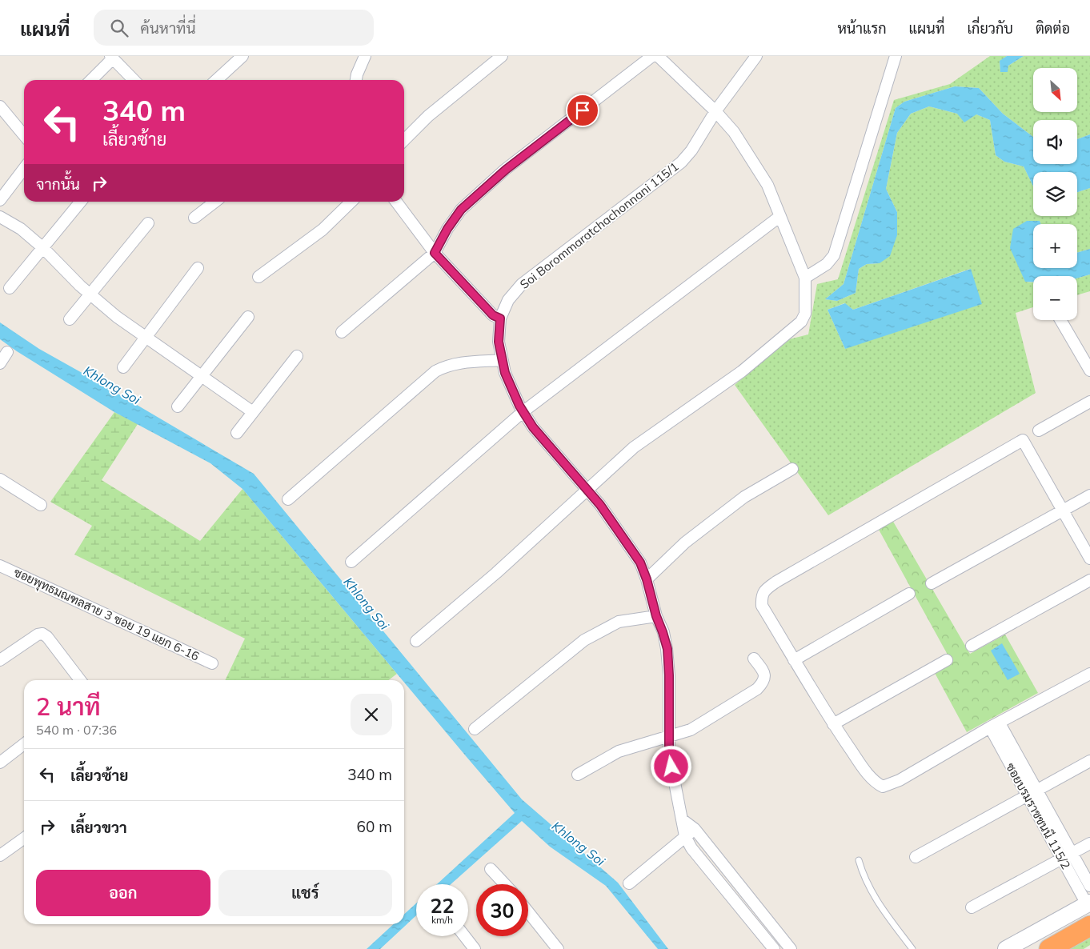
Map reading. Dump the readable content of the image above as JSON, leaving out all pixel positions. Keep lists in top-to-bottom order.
{
  "streets": {
    "street": ["Soi Borommaratchachonnani 115/1", "ซอยพุทธมณฑลสาย 3 ซอย 19 แยก 6-16", "ซอยบรมราชชนนี 115/2"]
  },
  "water": ["Khlong Soi"],
  "north": "bottom right",
  "page": {
    "header": "แผนที่",
    "search": "ค้นหาที่นี่",
    "nav": [
      "หน้าแรก",
      "แผนที่",
      "เกี่ยวกับ",
      "ติดต่อ"
    ],
    "map_buttons": ["+", "−"],
    "turn": ["340 m", "เลี้ยวซ้าย"],
    "then": "จากนั้น",
    "heading": ["2 นาที", "540 m · 07:36"],
    "list": [
      {
        "name": "เลี้ยวซ้าย",
        "value": "340 m"
      },
      {
        "name": "เลี้ยวขวา",
        "value": "60 m"
      }
    ],
    "buttons": ["ออก", "แชร์"],
    "speed": "22 km/h",
    "limit": "30"
  }
}
